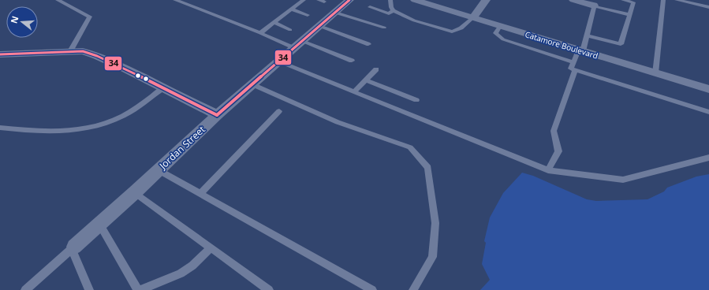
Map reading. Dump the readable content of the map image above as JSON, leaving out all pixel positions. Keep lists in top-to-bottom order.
{
  "streets": {
    "street": ["Catamore Boulevard", "Jordan Street"]
  },
  "lines": ["transit line 34"],
  "north": "left"
}
